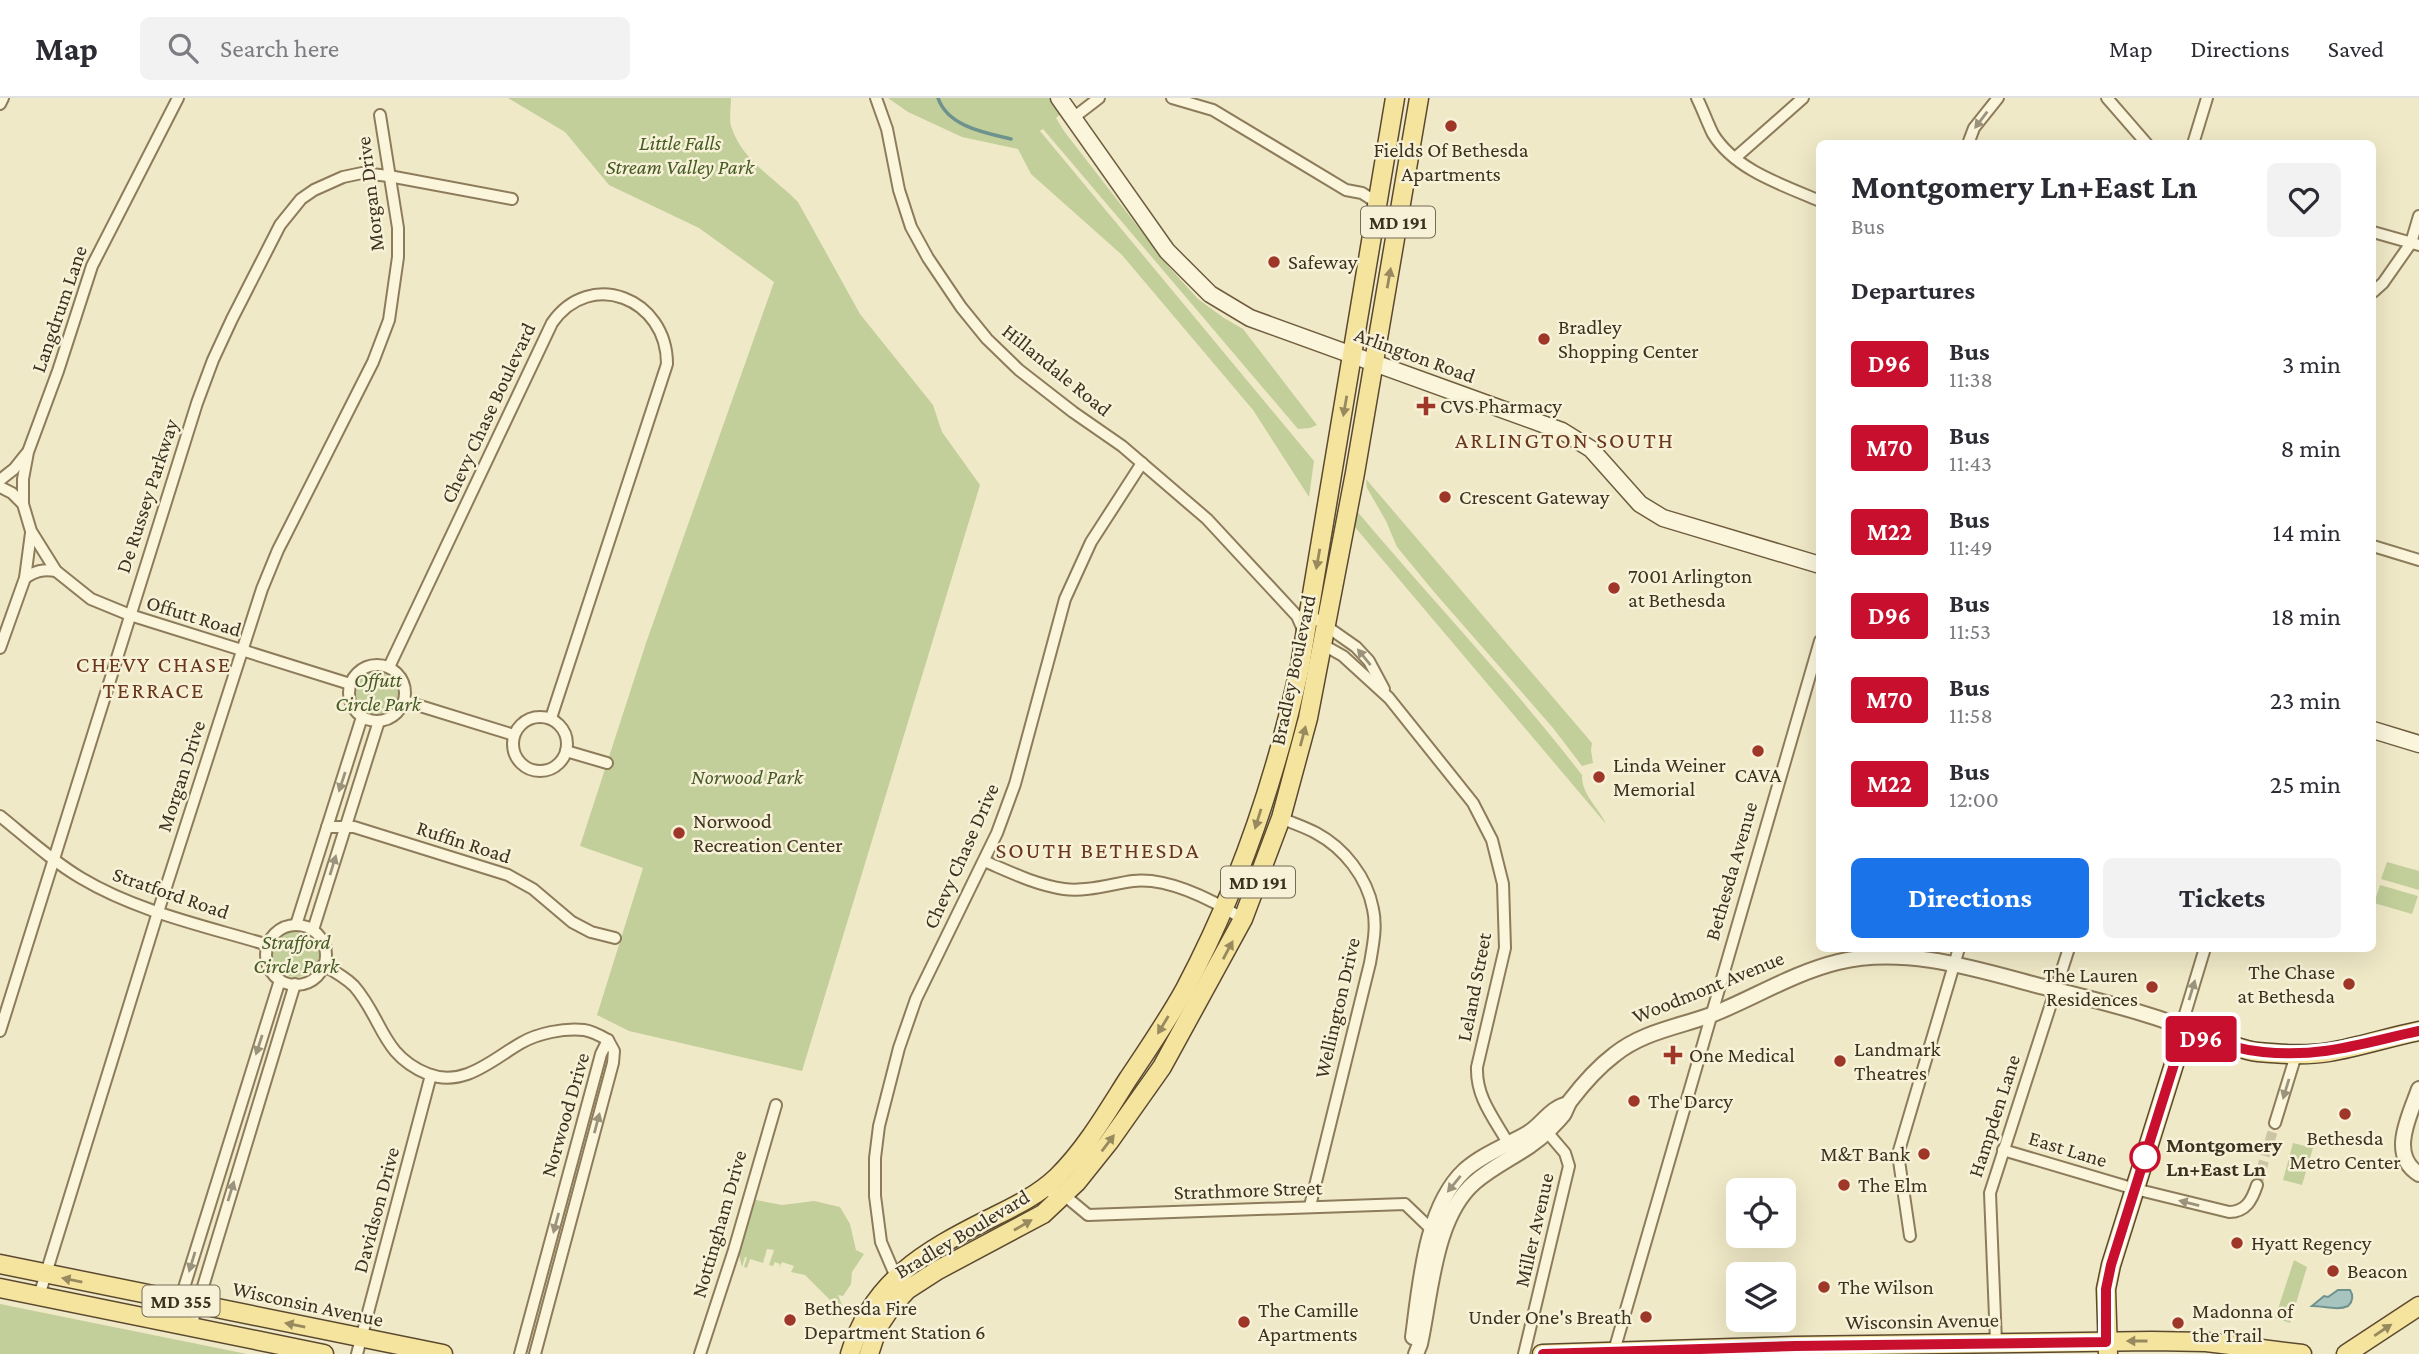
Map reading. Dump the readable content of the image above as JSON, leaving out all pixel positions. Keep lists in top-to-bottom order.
{
  "streets": {
    "main road": [
      "MD 191",
      "Arlington Road",
      "Bradley Boulevard",
      "Woodmont Avenue",
      "MD 355",
      "Wisconsin Avenue"
    ],
    "street": [
      "Morgan Drive",
      "Langdrum Lane",
      "Hillandale Road",
      "Chevy Chase Boulevard",
      "De Russey Parkway",
      "Offutt Road",
      "Ruffin Road",
      "Chevy Chase Drive",
      "Bethesda Avenue",
      "Stratford Road",
      "Leland Street",
      "Wellington Drive",
      "Norwood Drive",
      "Hampden Lane",
      "East Lane",
      "Strathmore Street",
      "Davidson Drive",
      "Nottingham Drive",
      "Miller Avenue"
    ]
  },
  "crossings": [
    ["Morgan Drive", "De Russey Parkway"],
    ["Morgan Drive", "Offutt Road"],
    ["Morgan Drive", "Stratford Road"],
    ["Morgan Drive", "MD 355"],
    ["Morgan Drive", "Wisconsin Avenue"],
    ["Langdrum Lane", "Offutt Road"],
    ["Arlington Road", "Bradley Boulevard"],
    ["Hillandale Road", "Bradley Boulevard"],
    ["Hillandale Road", "Chevy Chase Drive"],
    ["Hillandale Road", "Leland Street"],
    ["Chevy Chase Boulevard", "Offutt Road"],
    ["De Russey Parkway", "Offutt Road"],
    ["De Russey Parkway", "Stratford Road"],
    ["Bradley Boulevard", "Chevy Chase Drive"],
    ["Bradley Boulevard", "Leland Street"],
    ["Bradley Boulevard", "Wellington Drive"],
    ["Bradley Boulevard", "Strathmore Street"],
    ["Bethesda Avenue", "Woodmont Avenue"],
    ["Bethesda Avenue", "Wisconsin Avenue"],
    ["Leland Street", "Woodmont Avenue"],
    ["Woodmont Avenue", "Hampden Lane"],
    ["Woodmont Avenue", "Strathmore Street"],
    ["Woodmont Avenue", "Miller Avenue"],
    ["Wellington Drive", "Strathmore Street"],
    ["Hampden Lane", "East Lane"],
    ["Hampden Lane", "Wisconsin Avenue"],
    ["Davidson Drive", "Wisconsin Avenue"]
  ],
  "one_way": ["East Lane"],
  "districts": ["ARLINGTON SOUTH", "CHEVY CHASE TERRACE", "SOUTH BETHESDA"],
  "parks": [
    "Little Falls Stream Valley Park",
    "Offutt Circle Park",
    "Norwood Park",
    "Strafford Circle Park"
  ],
  "places": {
    "other": [
      "Fields Of Bethesda Apartments",
      "Safeway",
      "Bradley Shopping Center",
      "Crescent Gateway",
      "7001 Arlington at Bethesda",
      "CAVA",
      "Linda Weiner Memorial",
      "Norwood Recreation Center",
      "The Chase at Bethesda",
      "The Lauren Residences",
      "Landmark Theatres",
      "The Darcy",
      "Bethesda Metro Center",
      "M&T Bank",
      "Montgomery Ln+East Ln",
      "The Elm",
      "Hyatt Regency",
      "Beacon",
      "The Wilson",
      "Under One's Breath",
      "Bethesda Fire Department Station 6",
      "The Camille Apartments",
      "Madonna of the Trail"
    ],
    "health": ["CVS Pharmacy", "One Medical"]
  },
  "lines": ["bus line D96"],
  "page": {
    "header": "Map",
    "search": "Search here",
    "nav": ["Map", "Directions", "Saved"],
    "on_map": "D96",
    "heading": [
      ["Montgomery Ln+East Ln", "Bus"],
      "Departures"
    ],
    "list": [
      {
        "mark": "D96",
        "name": "Bus",
        "note": "11:38",
        "value": "3 min"
      },
      {
        "mark": "M70",
        "name": "Bus",
        "note": "11:43",
        "value": "8 min"
      },
      {
        "mark": "M22",
        "name": "Bus",
        "note": "11:49",
        "value": "14 min"
      },
      {
        "mark": "D96",
        "name": "Bus",
        "note": "11:53",
        "value": "18 min"
      },
      {
        "mark": "M70",
        "name": "Bus",
        "note": "11:58",
        "value": "23 min"
      },
      {
        "mark": "M22",
        "name": "Bus",
        "note": "12:00",
        "value": "25 min"
      }
    ],
    "buttons": ["Directions", "Tickets"]
  }
}
